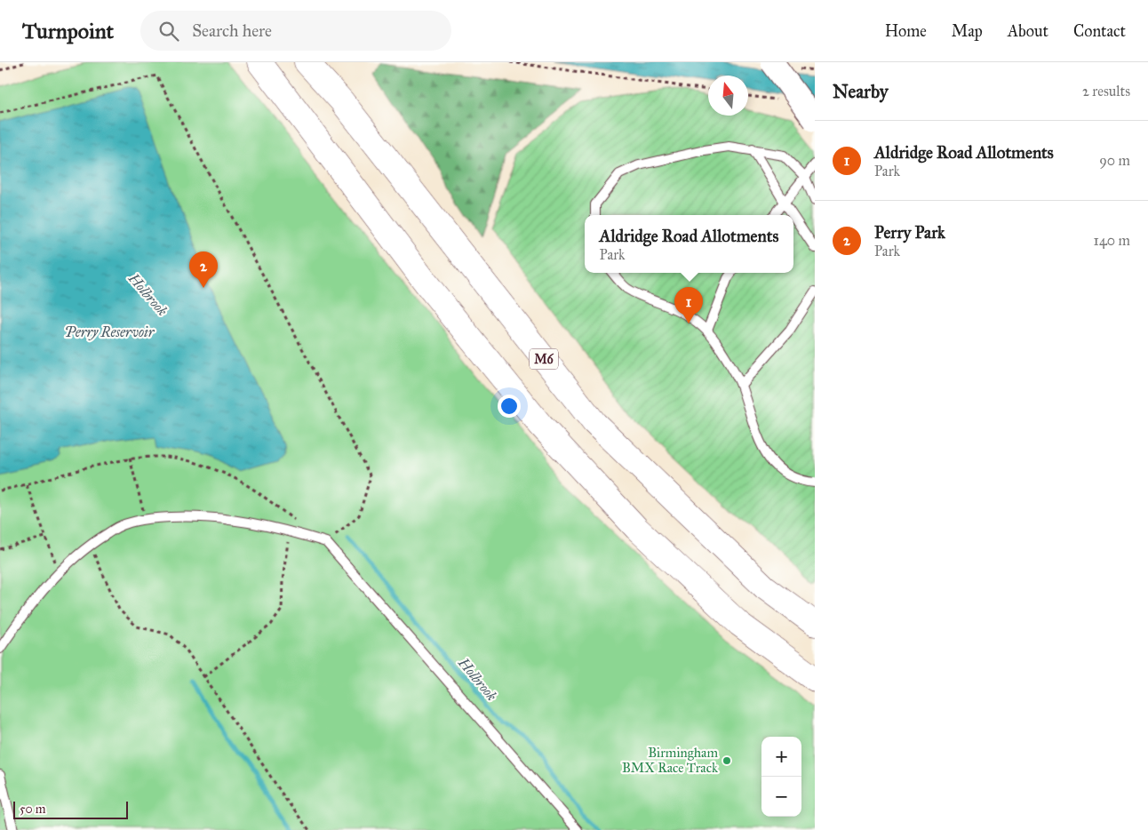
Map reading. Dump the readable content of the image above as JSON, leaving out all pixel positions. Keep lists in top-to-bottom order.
{
  "streets": {
    "highway": ["M6"]
  },
  "water": ["Holbrook", "Perry Reservoir"],
  "places": ["Birmingham BMX Race Track"],
  "scale_bar": "50 m",
  "north": "top",
  "page": {
    "header": "Turnpoint",
    "search": "Search here",
    "nav": [
      "Home",
      "Map",
      "About",
      "Contact"
    ],
    "heading": ["Nearby", "2 results"],
    "list": [
      {
        "mark": "1",
        "name": "Aldridge Road Allotments",
        "note": "Park",
        "value": "90 m"
      },
      {
        "mark": "2",
        "name": "Perry Park",
        "note": "Park",
        "value": "140 m"
      }
    ],
    "popup": ["Aldridge Road Allotments", "Park"],
    "pins": ["2", "1"],
    "map_buttons": ["+", "−"],
    "scale": "50 m"
  }
}
